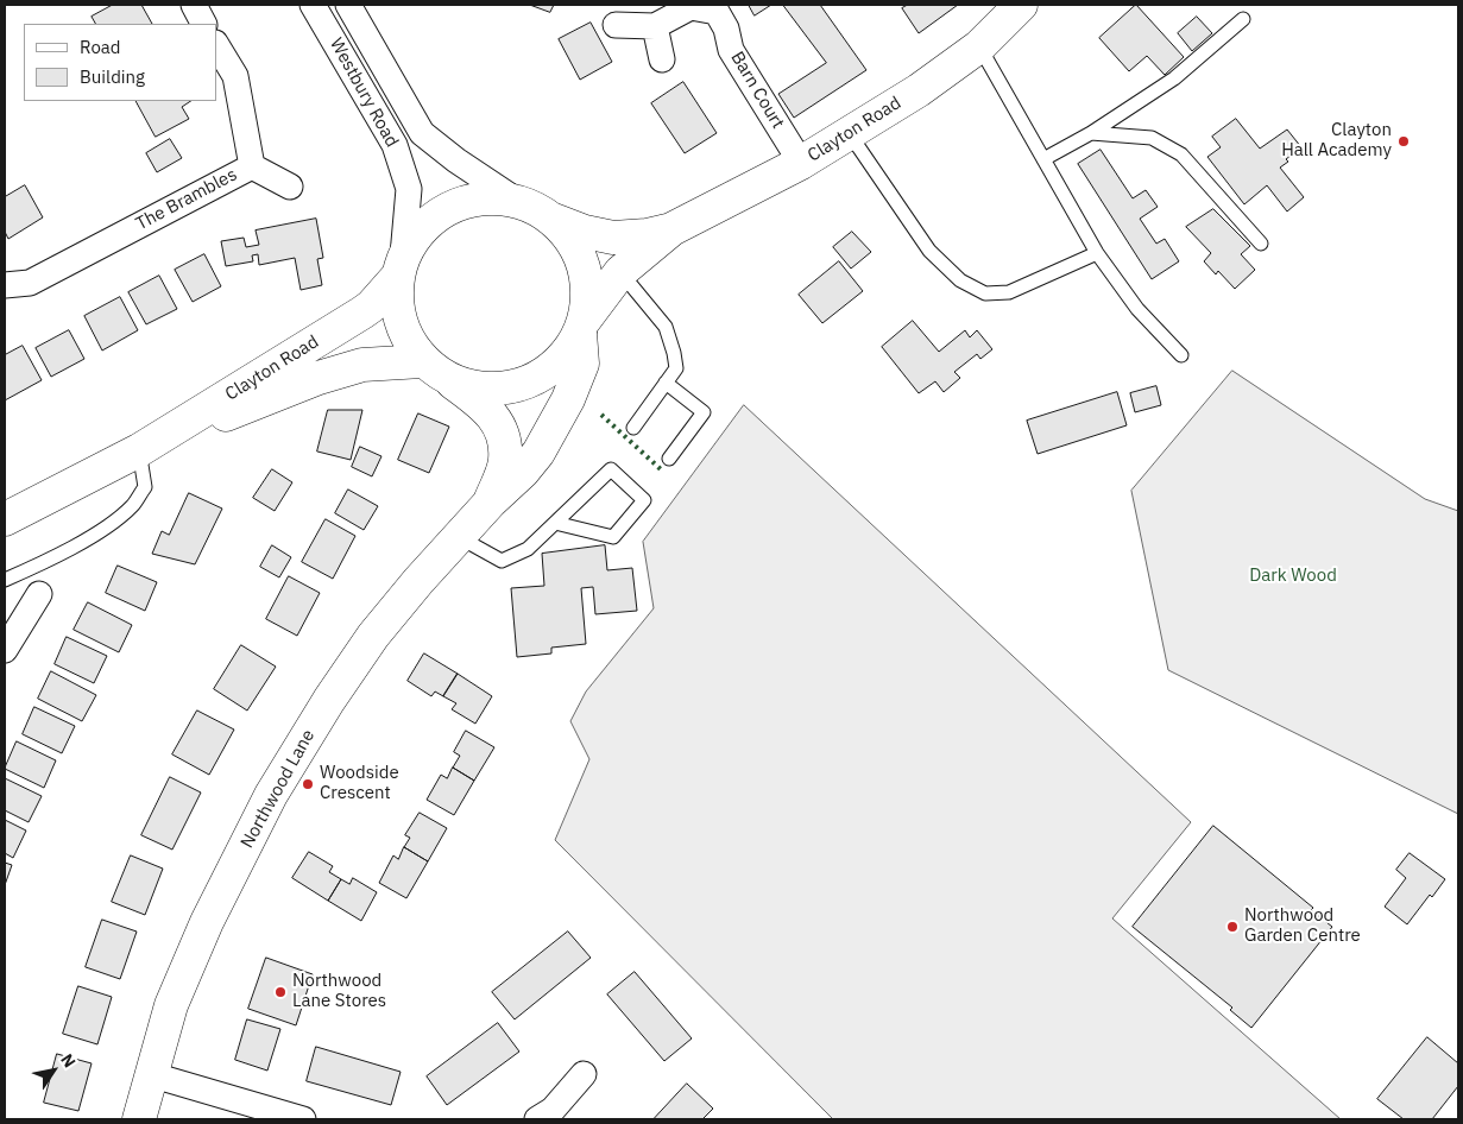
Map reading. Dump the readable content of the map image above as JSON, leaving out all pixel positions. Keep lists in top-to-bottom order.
{
  "streets": {
    "main road": ["Clayton Road", "Northwood Lane"],
    "street": ["Barn Court", "Westbury Road", "The Brambles"]
  },
  "crossings": [
    ["Barn Court", "Clayton Road"],
    ["Westbury Road", "Clayton Road"],
    ["Westbury Road", "Northwood Lane"],
    ["Clayton Road", "Northwood Lane"]
  ],
  "parks": ["Dark Wood"],
  "places": [
    "Clayton Hall Academy",
    "Woodside Crescent",
    "Northwood Garden Centre",
    "Northwood Lane Stores"
  ],
  "legend": ["Road", "Building"],
  "north": "top right"
}
